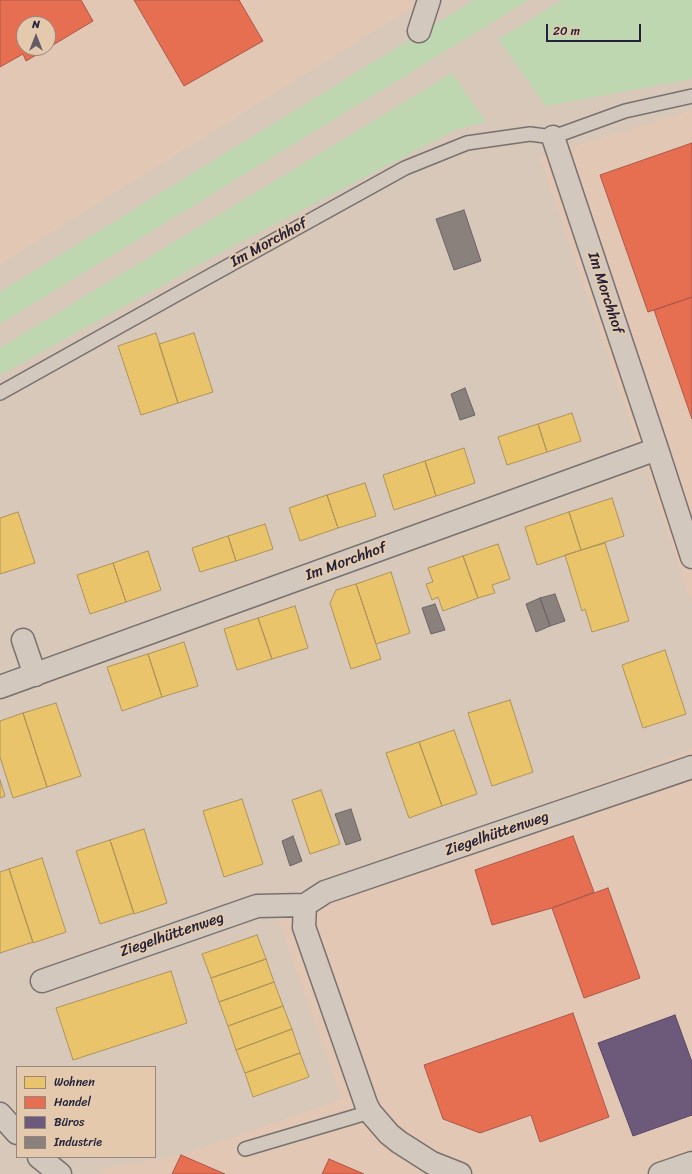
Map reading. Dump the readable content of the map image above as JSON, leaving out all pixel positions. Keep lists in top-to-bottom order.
{
  "streets": {
    "street": ["Im Morchhof", "Ziegelhüttenweg"]
  },
  "legend": [
    "Wohnen",
    "Handel",
    "Büros",
    "Industrie"
  ],
  "scale_bar": "20 m",
  "north": "top"
}
